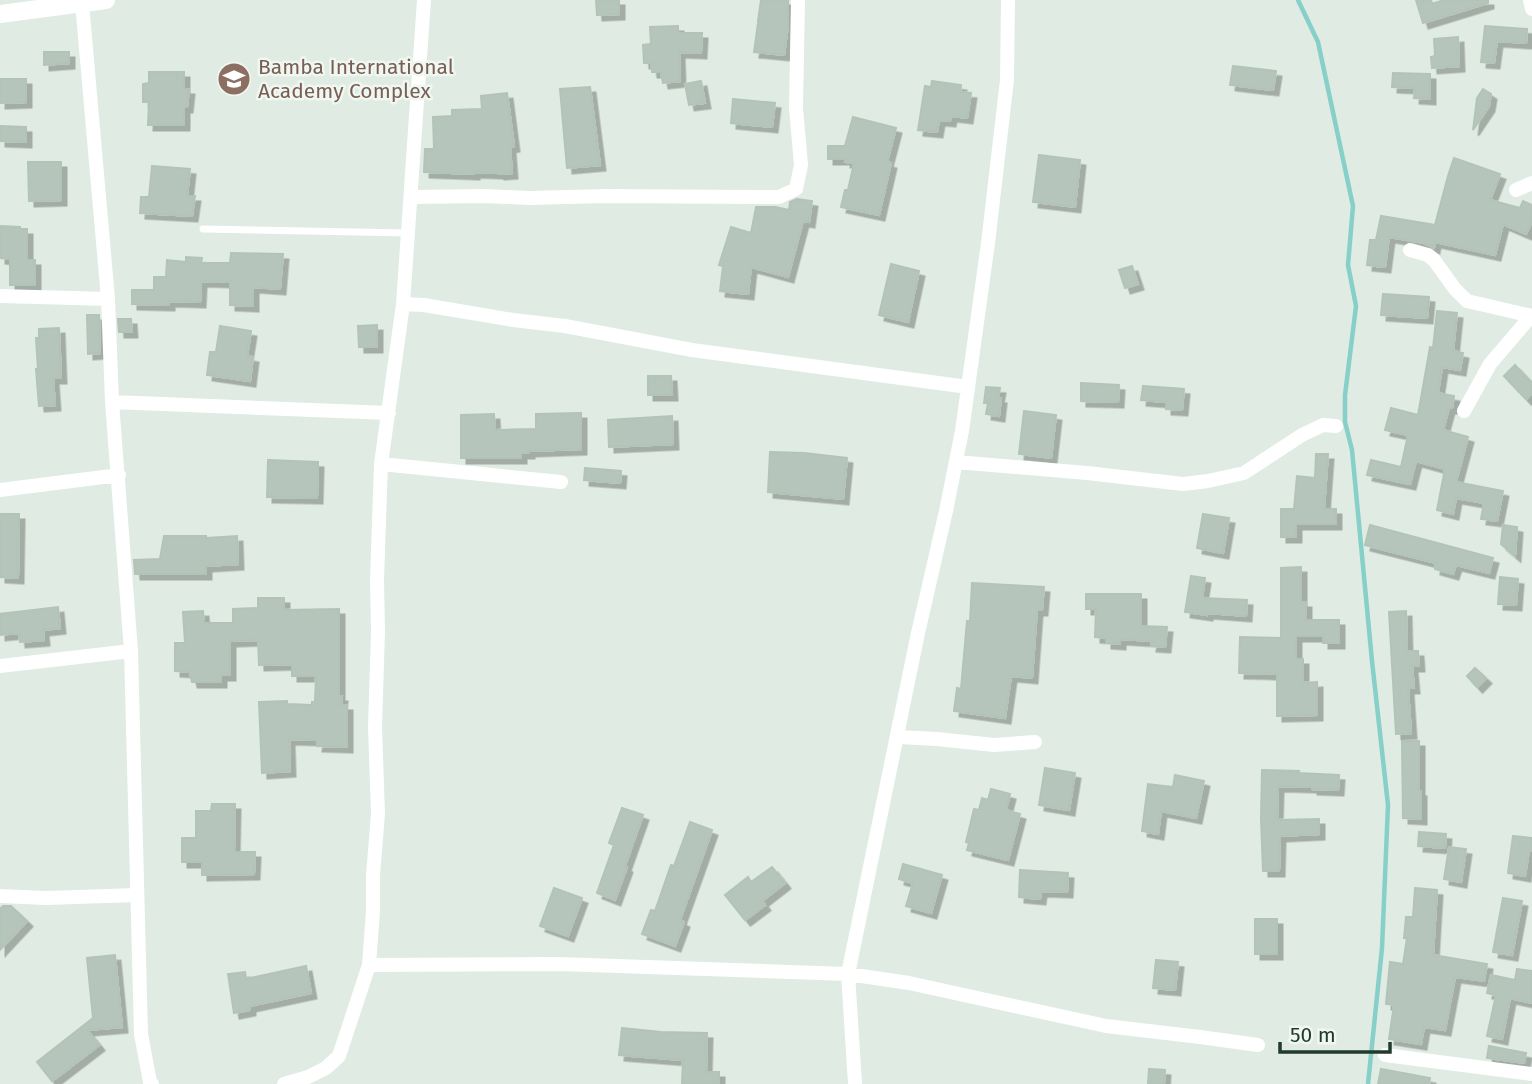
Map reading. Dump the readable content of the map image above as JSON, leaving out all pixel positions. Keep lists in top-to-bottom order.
{
  "places": {
    "school or university": ["Bamba International Academy Complex"]
  },
  "scale_bar": "50 m"
}
